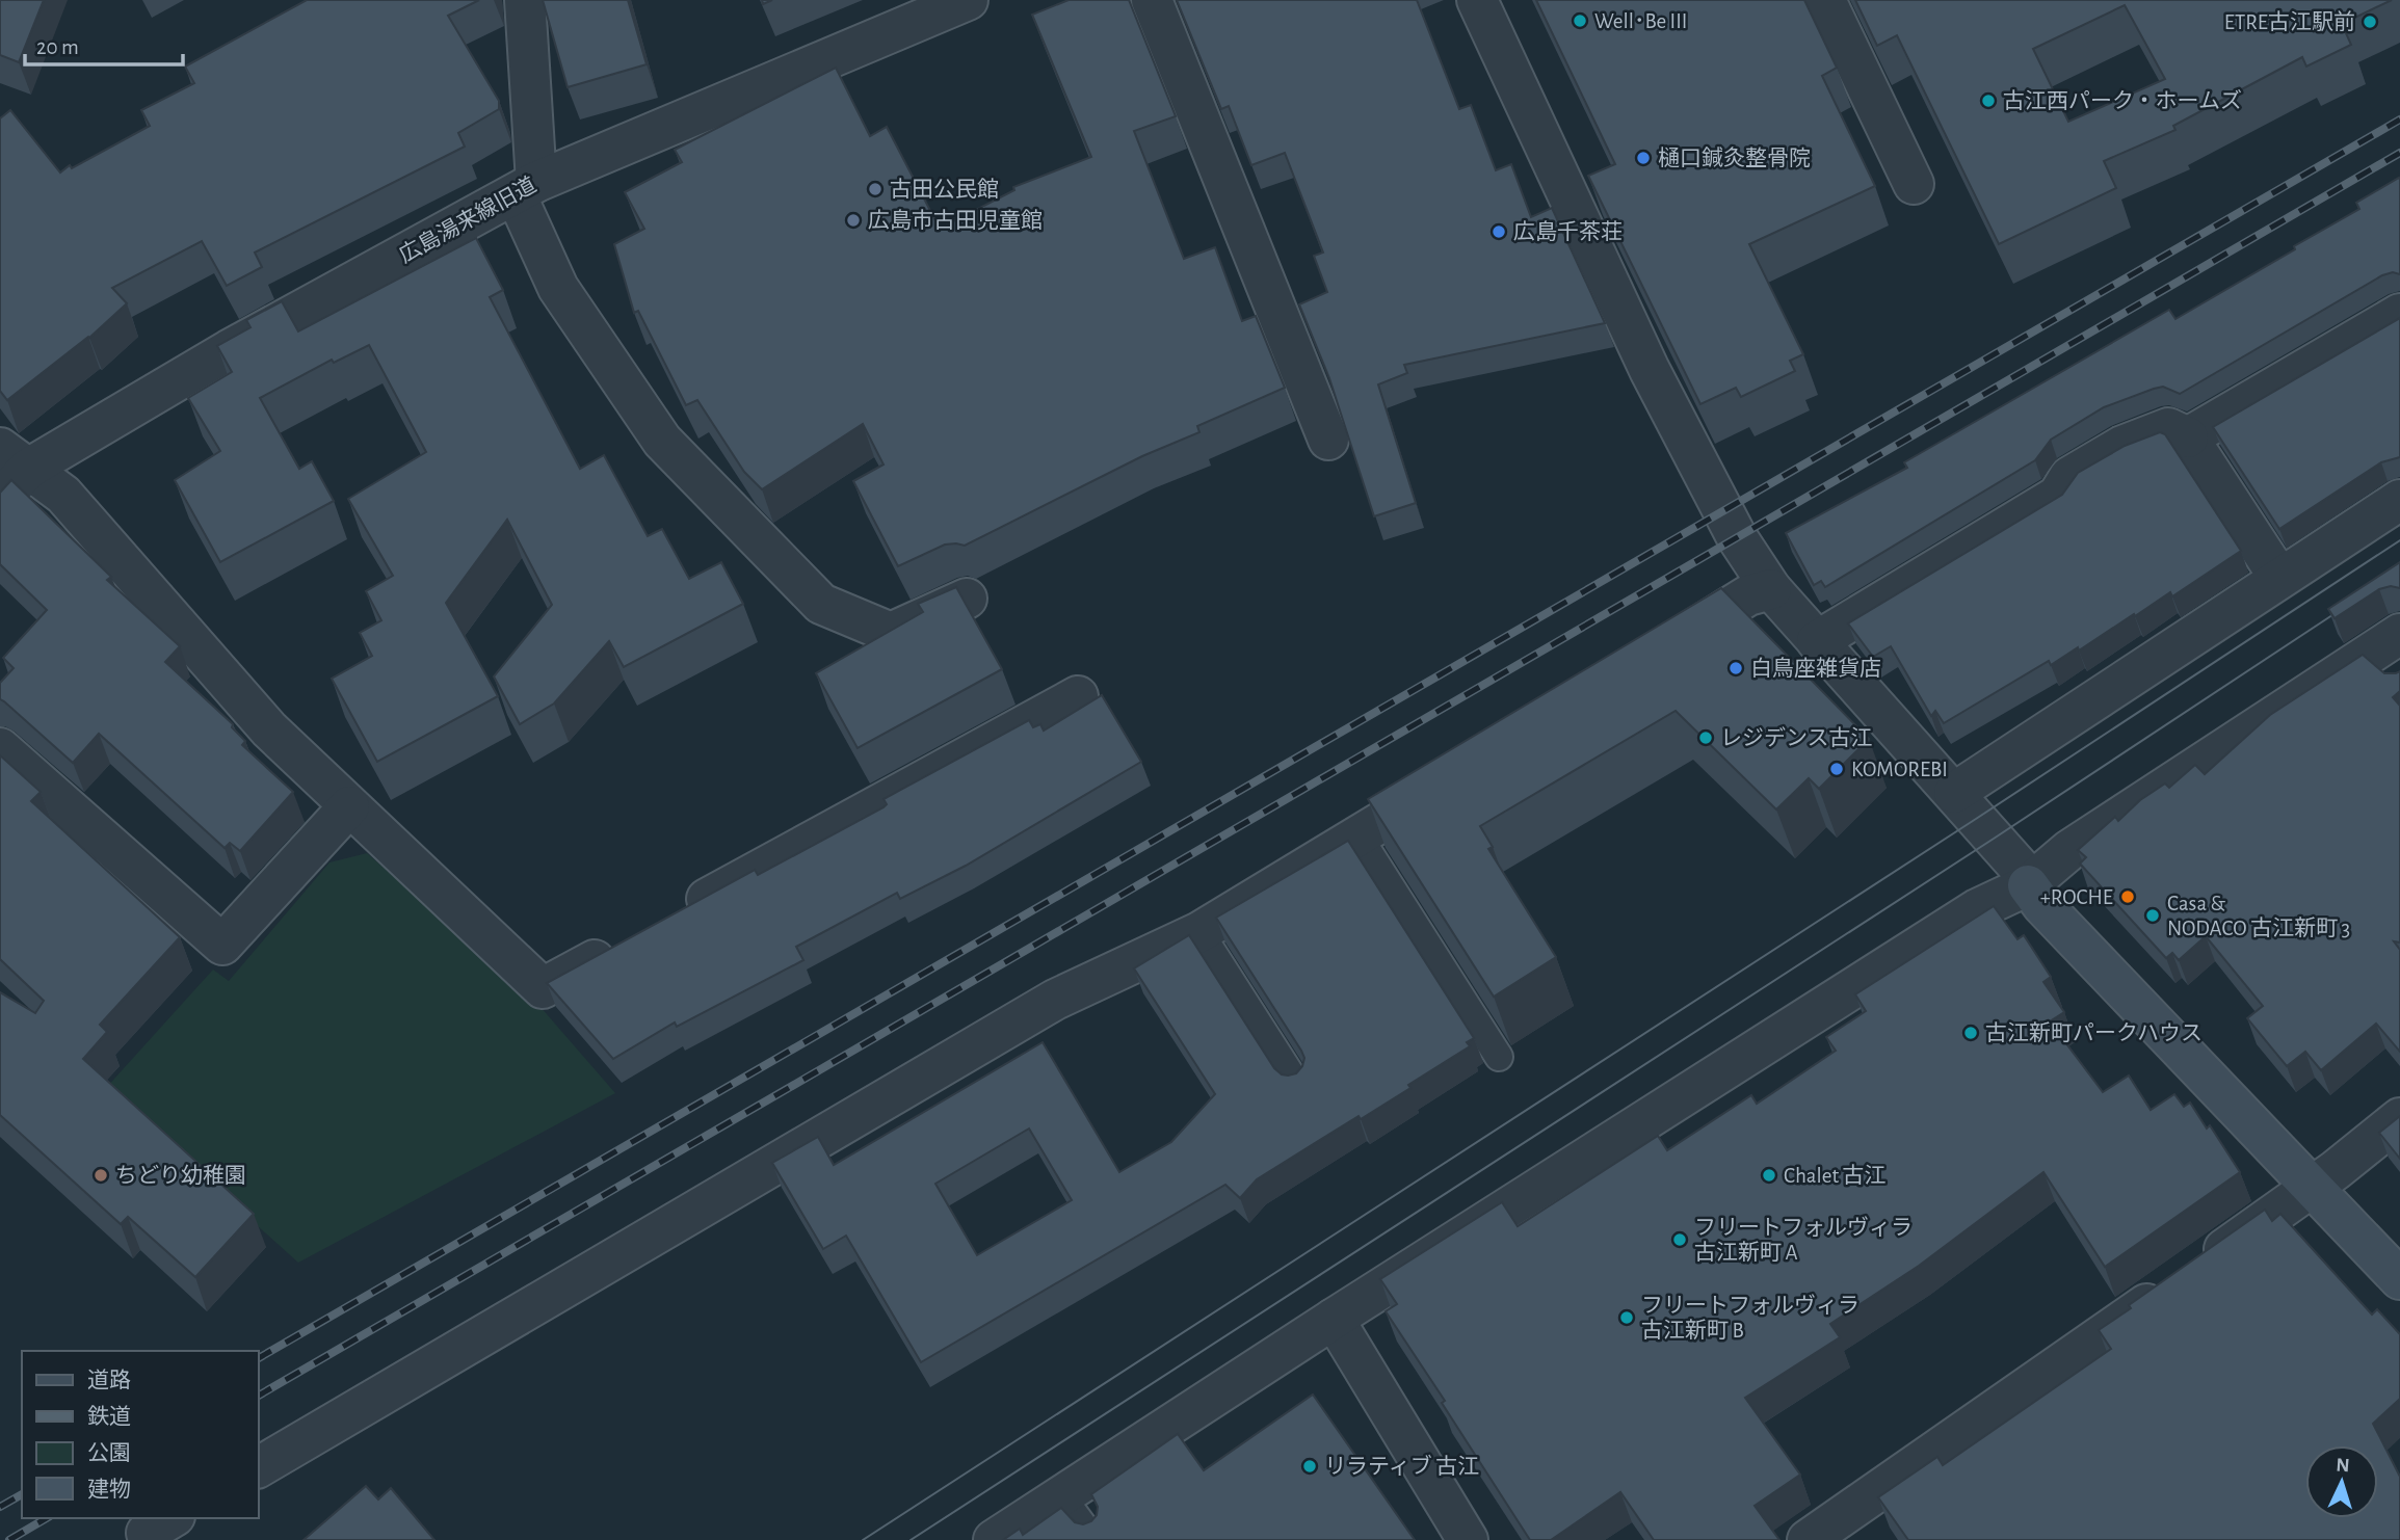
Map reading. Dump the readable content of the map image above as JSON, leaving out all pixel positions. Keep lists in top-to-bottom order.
{
  "streets": {
    "street": ["広島湯来線旧道"]
  },
  "places": [
    "Well･Be III",
    "ETRE古江駅前",
    "古江西パーク・ホームズ",
    "樋口鍼灸整骨院",
    "古田公民館",
    "広島市古田児童館",
    "広島千茶荘",
    "白鳥座雑貨店",
    "レジデンス古江",
    "KOMOREBI",
    "+ROCHE",
    "Casa & NODACO 古江新町 3",
    "古江新町パークハウス",
    "ちどり幼稚園",
    "Chalet 古江",
    "フリートフォルヴィラ 古江新町 A",
    "フリートフォルヴィラ 古江新町 B",
    "リラティブ 古江"
  ],
  "legend": [
    "道路",
    "鉄道",
    "公園",
    "建物"
  ],
  "scale_bar": "20 m",
  "north": "top"
}
